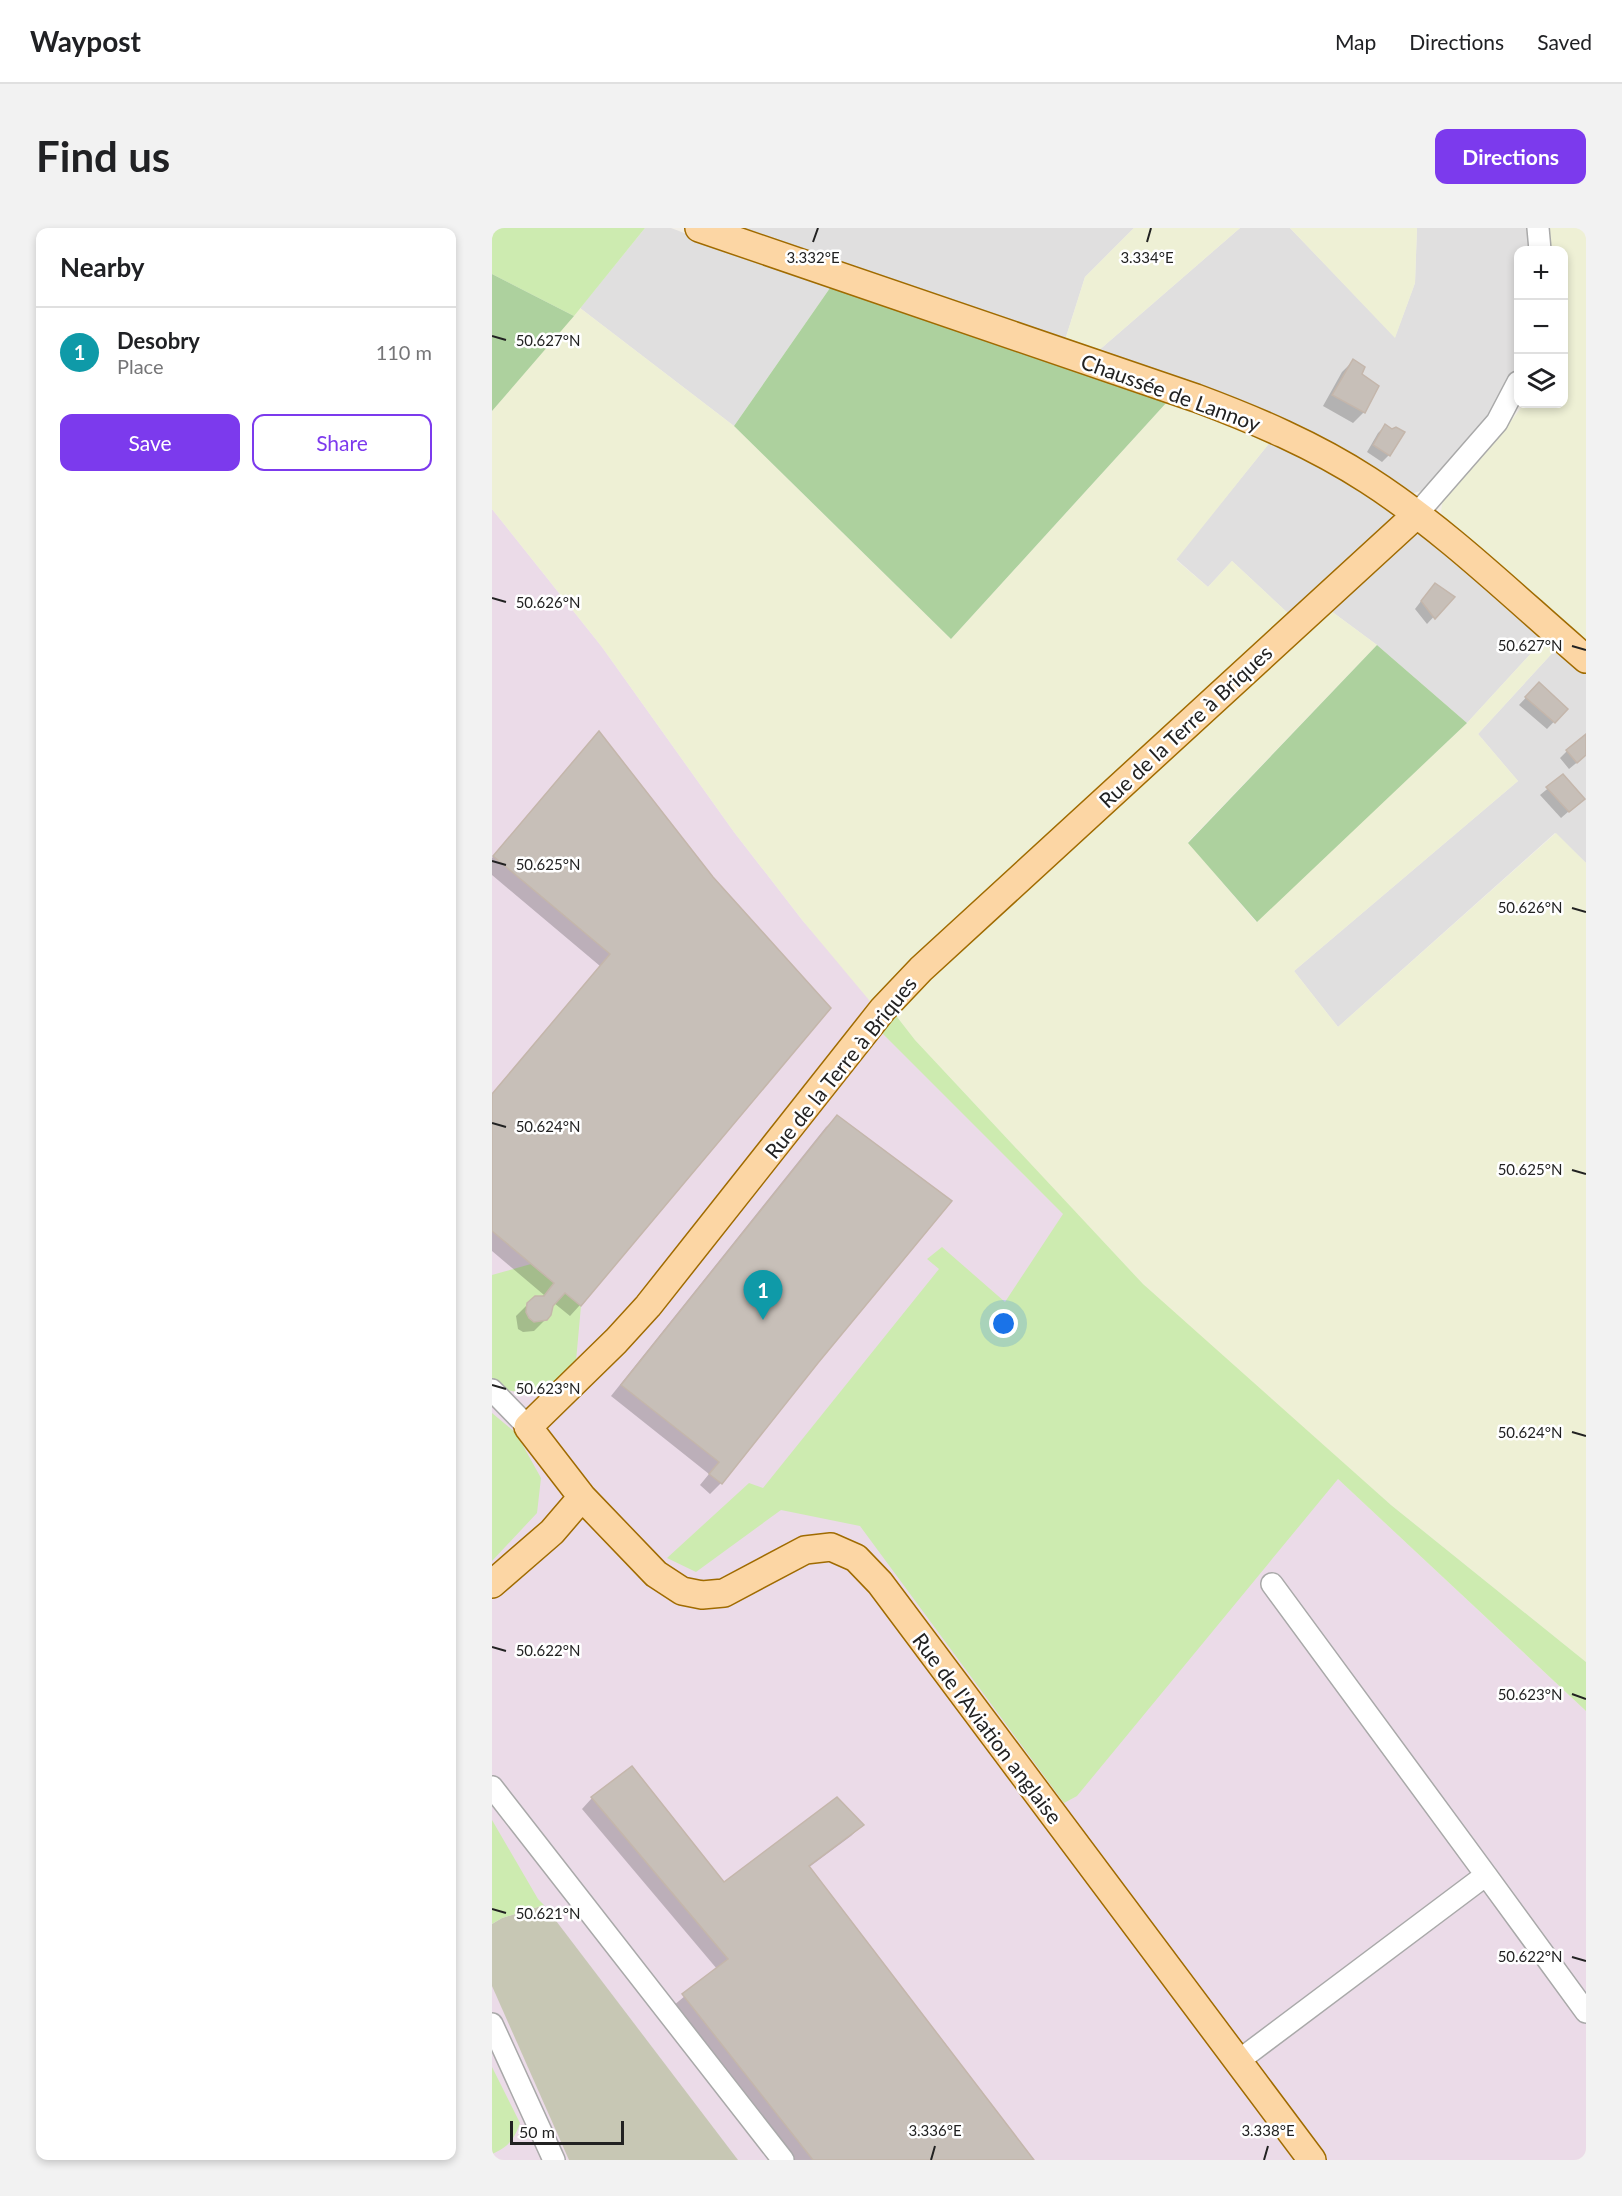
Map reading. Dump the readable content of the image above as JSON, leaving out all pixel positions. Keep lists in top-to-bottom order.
{
  "streets": {
    "main road": ["Chaussée de Lannoy", "Rue de la Terre à Briques", "Rue de l'Aviation anglaise"]
  },
  "crossings": [
    ["Chaussée de Lannoy", "Rue de la Terre à Briques"]
  ],
  "scale_bar": "50 m",
  "page": {
    "header": "Waypost",
    "nav": ["Map", "Directions", "Saved"],
    "buttons": [
      "Directions",
      ["Save", "Share"]
    ],
    "title": "Find us",
    "heading": "Nearby",
    "map_buttons": ["+", "−"],
    "list": [
      {
        "mark": "1",
        "name": "Desobry",
        "note": "Place",
        "value": "110 m"
      }
    ],
    "pins": "1",
    "scale": "50 m"
  },
  "coordinates": [
    "3.332°E",
    "3.334°E",
    "50.627°N",
    "50.626°N",
    "50.625°N",
    "50.624°N",
    "50.623°N",
    "50.622°N",
    "50.621°N",
    "3.336°E",
    "3.338°E"
  ]
}
